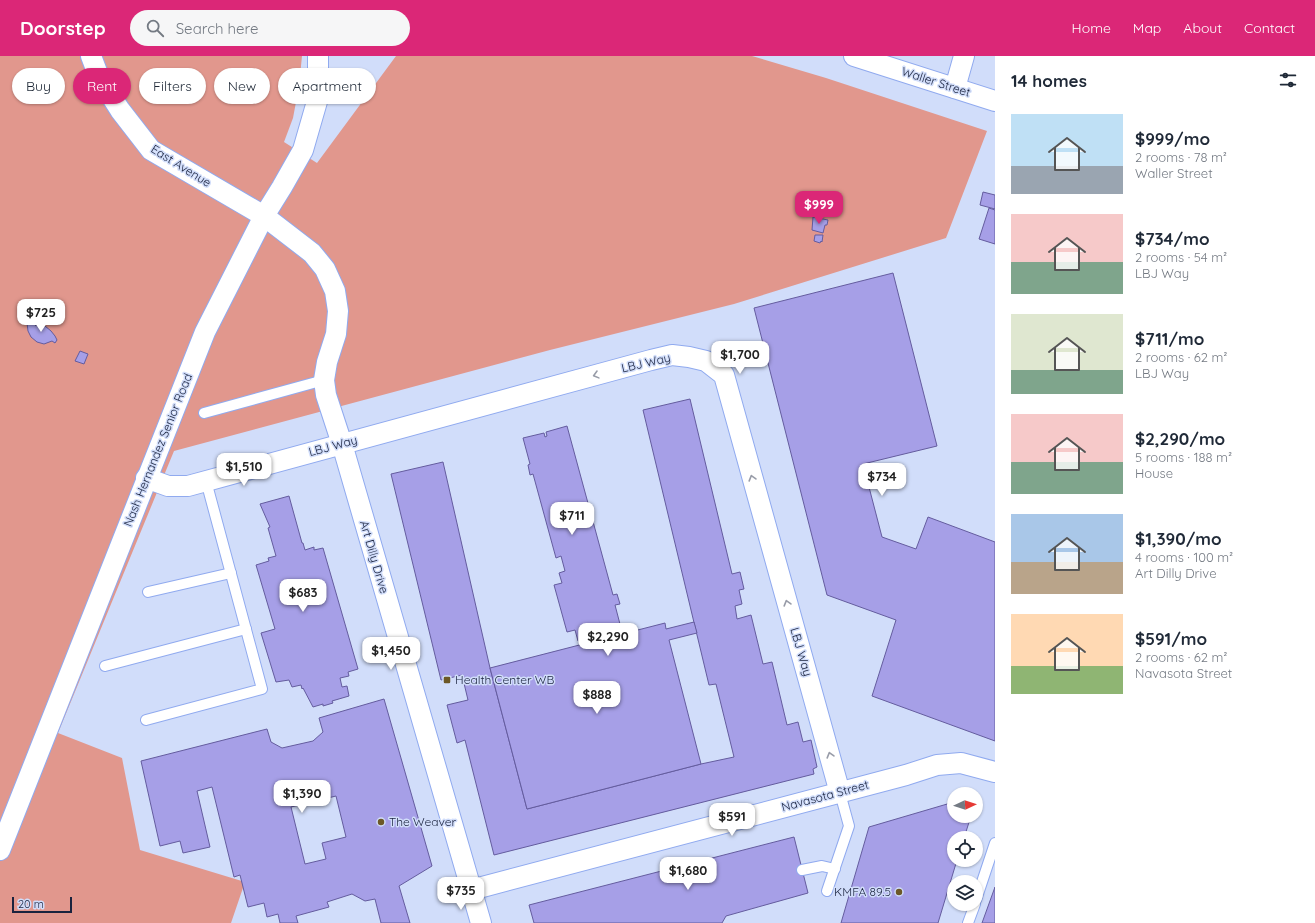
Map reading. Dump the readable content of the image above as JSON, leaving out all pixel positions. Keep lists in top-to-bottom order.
{
  "streets": {
    "street": [
      "Waller Street",
      "East Avenue",
      "LBJ Way",
      "Nash Hernandez Senior Road",
      "Art Dilly Drive",
      "Navasota Street"
    ]
  },
  "crossings": [
    ["East Avenue", "Nash Hernandez Senior Road"],
    ["East Avenue", "Art Dilly Drive"],
    ["LBJ Way", "Nash Hernandez Senior Road"],
    ["LBJ Way", "Art Dilly Drive"],
    ["LBJ Way", "Navasota Street"],
    ["Nash Hernandez Senior Road", "Art Dilly Drive"],
    ["Art Dilly Drive", "Navasota Street"]
  ],
  "places": {
    "transit": ["Health Center WB"],
    "other": ["The Weaver", "KMFA 89.5"]
  },
  "scale_bar": "20 m",
  "north": "right",
  "page": {
    "header": "Doorstep",
    "search": "Search here",
    "nav": [
      "Home",
      "Map",
      "About",
      "Contact"
    ],
    "heading": "14 homes",
    "chip": [
      "Buy",
      "Rent",
      "Filters",
      "New",
      "Apartment"
    ],
    "list": [
      {
        "name": "$999/mo",
        "note": "2 rooms · 78 m² · Waller Street"
      },
      {
        "name": "$734/mo",
        "note": "2 rooms · 54 m² · LBJ Way"
      },
      {
        "name": "$711/mo",
        "note": "2 rooms · 62 m² · LBJ Way"
      },
      {
        "name": "$2,290/mo",
        "note": "5 rooms · 188 m² · House"
      },
      {
        "name": "$1,390/mo",
        "note": "4 rooms · 100 m² · Art Dilly Drive"
      },
      {
        "name": "$591/mo",
        "note": "2 rooms · 62 m² · Navasota Street"
      }
    ],
    "price": [
      "$999",
      "$725",
      "$1,700",
      "$1,510",
      "$734",
      "$711",
      "$683",
      "$2,290",
      "$1,450",
      "$888",
      "$1,390",
      "$591",
      "$1,680",
      "$735"
    ],
    "scale": "20 m"
  }
}
